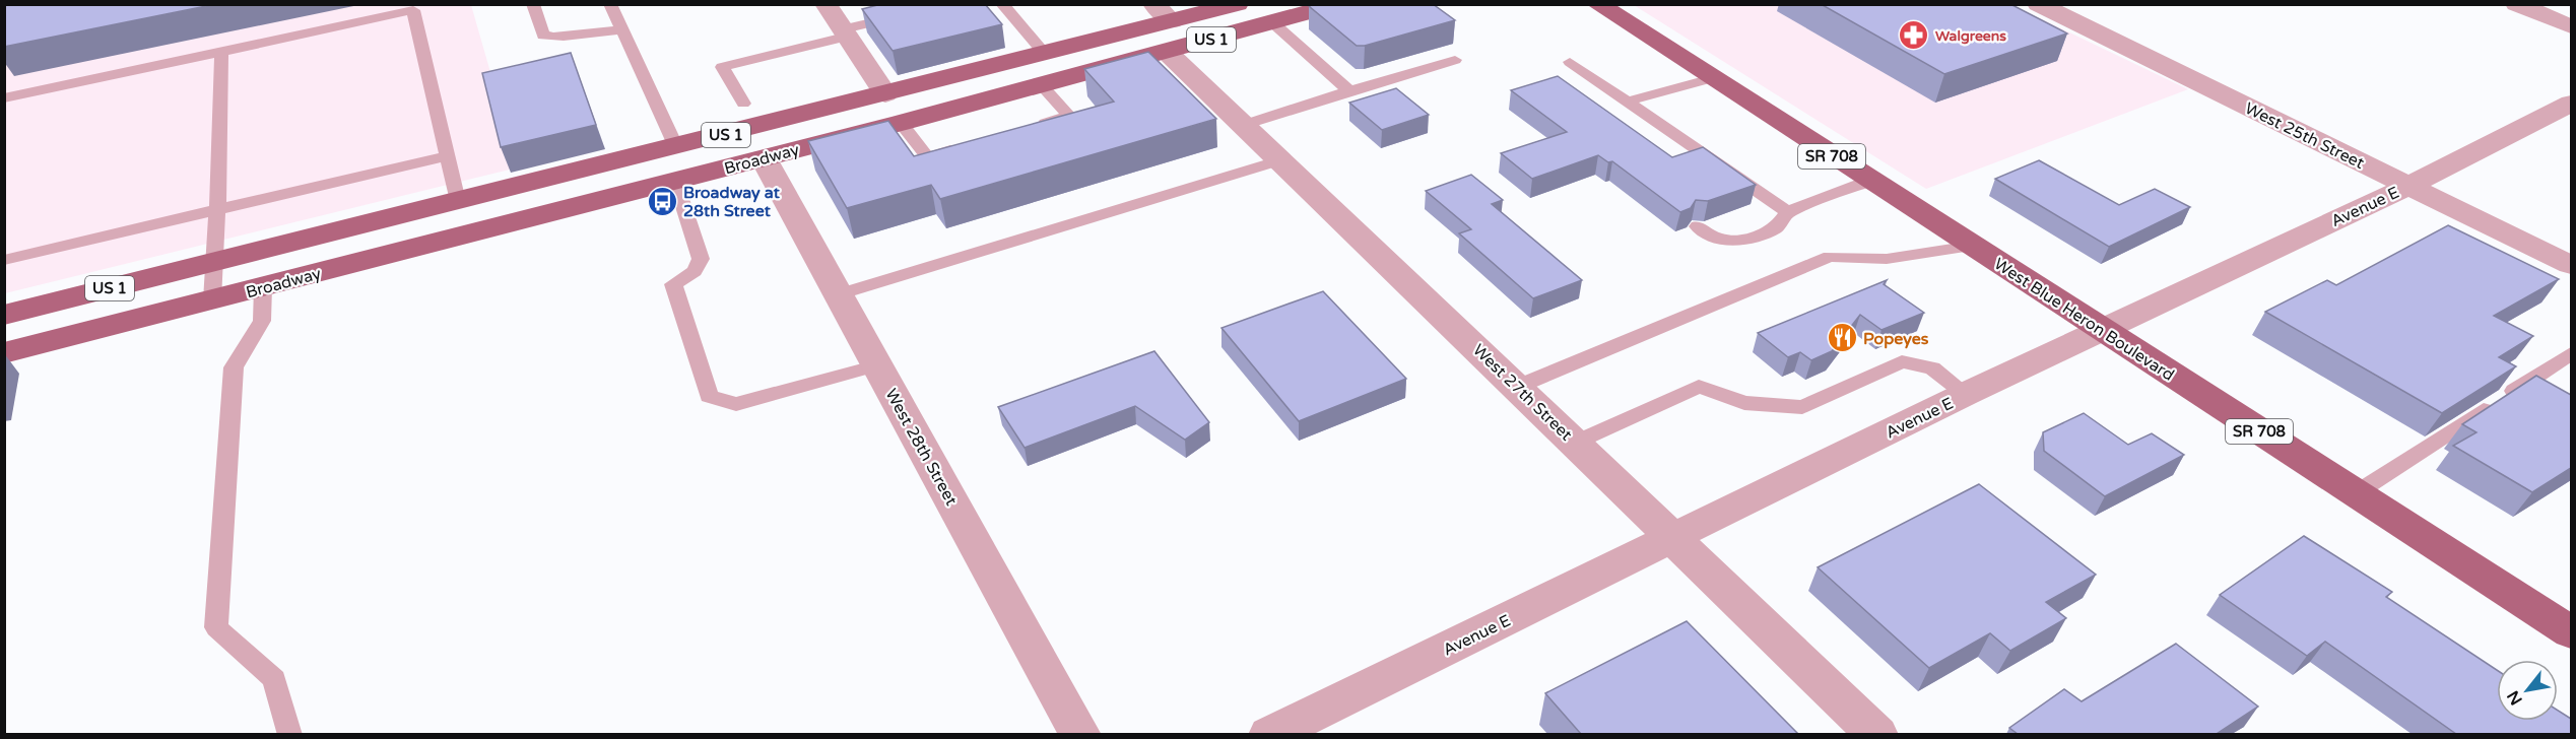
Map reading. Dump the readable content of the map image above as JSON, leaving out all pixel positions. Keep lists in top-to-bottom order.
{
  "streets": {
    "main road": [
      "US 1",
      "SR 708",
      "Broadway",
      "West Blue Heron Boulevard"
    ],
    "street": [
      "West 25th Street",
      "Avenue E",
      "West 27th Street",
      "West 28th Street"
    ]
  },
  "crossings": [
    ["West 25th Street", "Avenue E"],
    ["Broadway", "West 27th Street"],
    ["Broadway", "West 28th Street"],
    ["Avenue E", "West Blue Heron Boulevard"],
    ["Avenue E", "West 27th Street"]
  ],
  "places": {
    "pharmacy": ["Walgreens"],
    "bus stop": ["Broadway at 28th Street"],
    "restaurant": ["Popeyes"]
  },
  "north": "bottom left"
}
